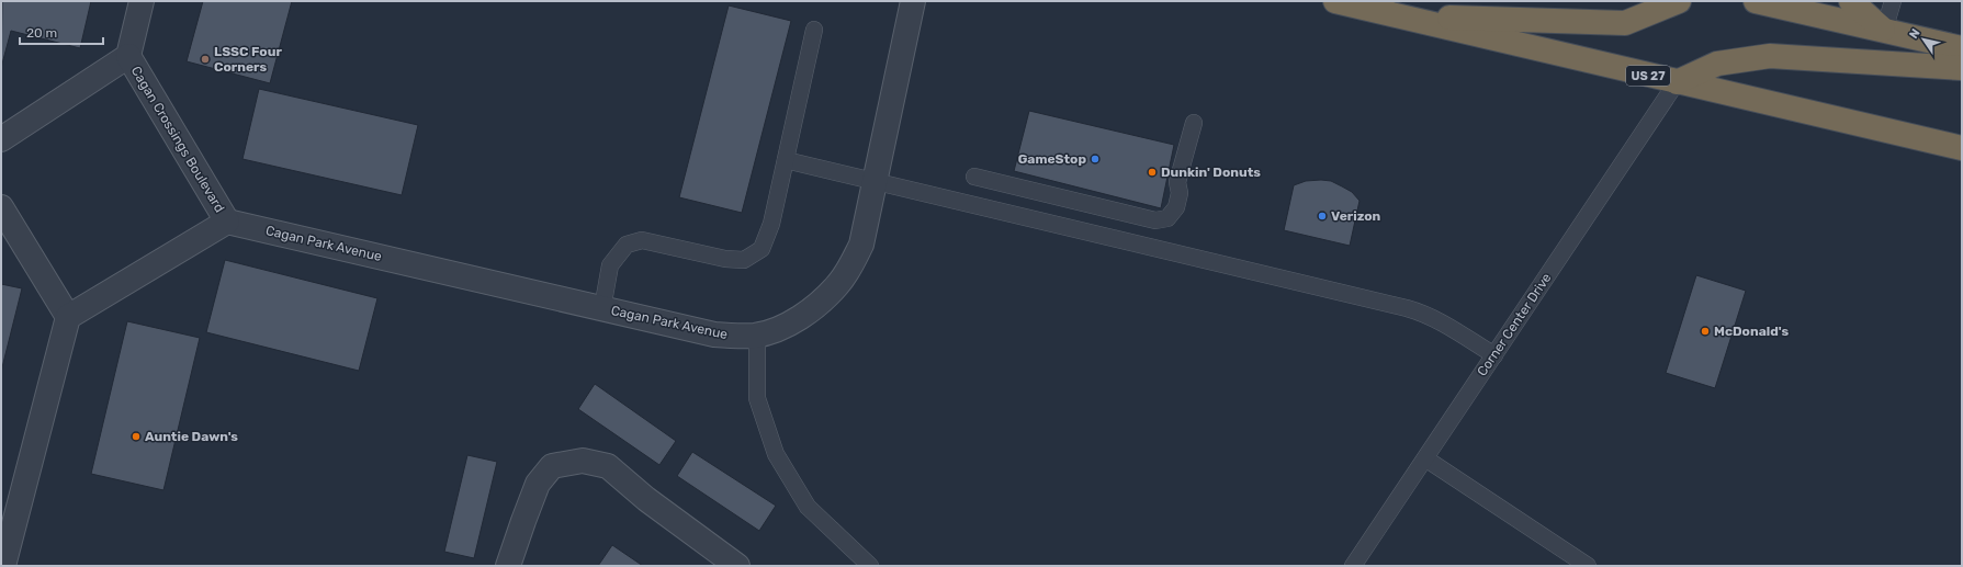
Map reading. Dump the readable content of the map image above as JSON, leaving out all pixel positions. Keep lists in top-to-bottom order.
{
  "streets": {
    "highway": ["US 27"],
    "street": ["Cagan Crossings Boulevard", "Cagan Park Avenue"],
    "lane": ["Corner Center Drive"]
  },
  "crossings": [
    ["US 27", "Corner Center Drive"],
    ["Cagan Crossings Boulevard", "Cagan Park Avenue"]
  ],
  "places": [
    "LSSC Four Corners",
    "GameStop",
    "Dunkin' Donuts",
    "Verizon",
    "McDonald's",
    "Auntie Dawn's"
  ],
  "scale_bar": "20 m",
  "north": "top left"
}
